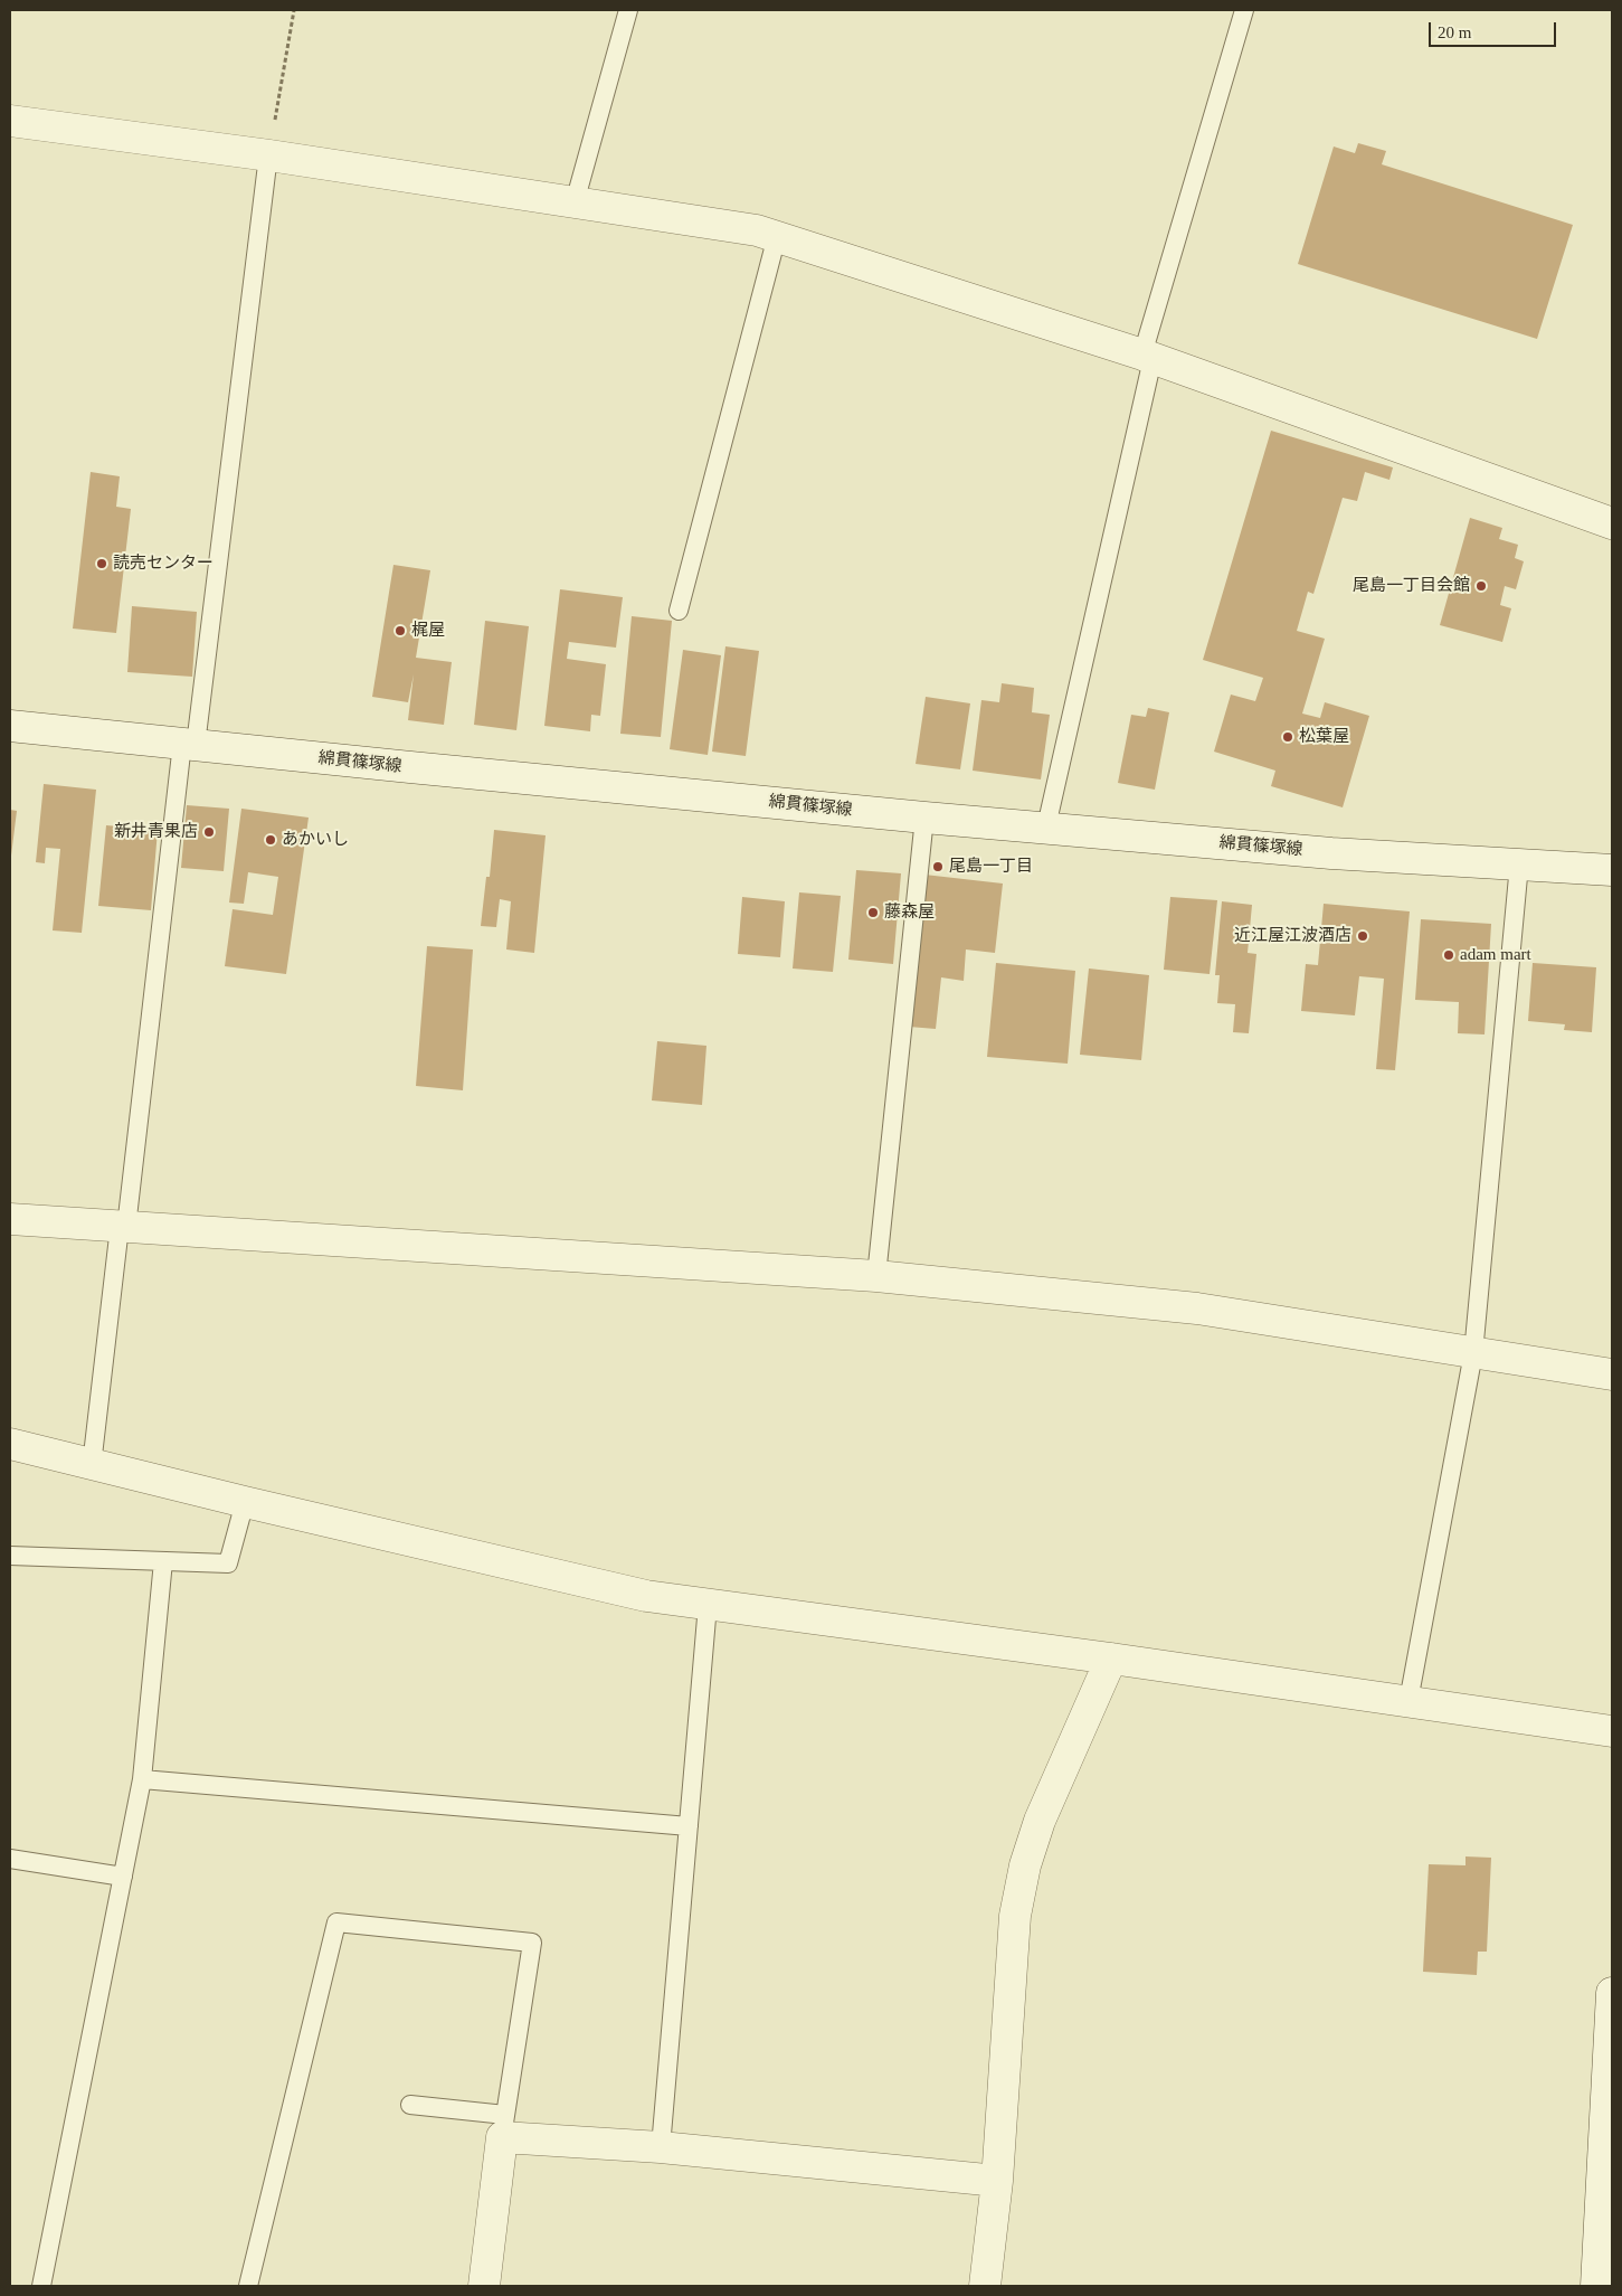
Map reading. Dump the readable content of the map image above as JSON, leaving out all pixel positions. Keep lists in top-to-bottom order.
{
  "streets": {
    "street": ["綿貫篠塚線"]
  },
  "places": [
    "読売センター",
    "尾島一丁目会館",
    "梶屋",
    "松葉屋",
    "新井青果店",
    "あかいし",
    "尾島一丁目",
    "藤森屋",
    "近江屋江波酒店",
    "adam mart"
  ],
  "scale_bar": "20 m"
}
